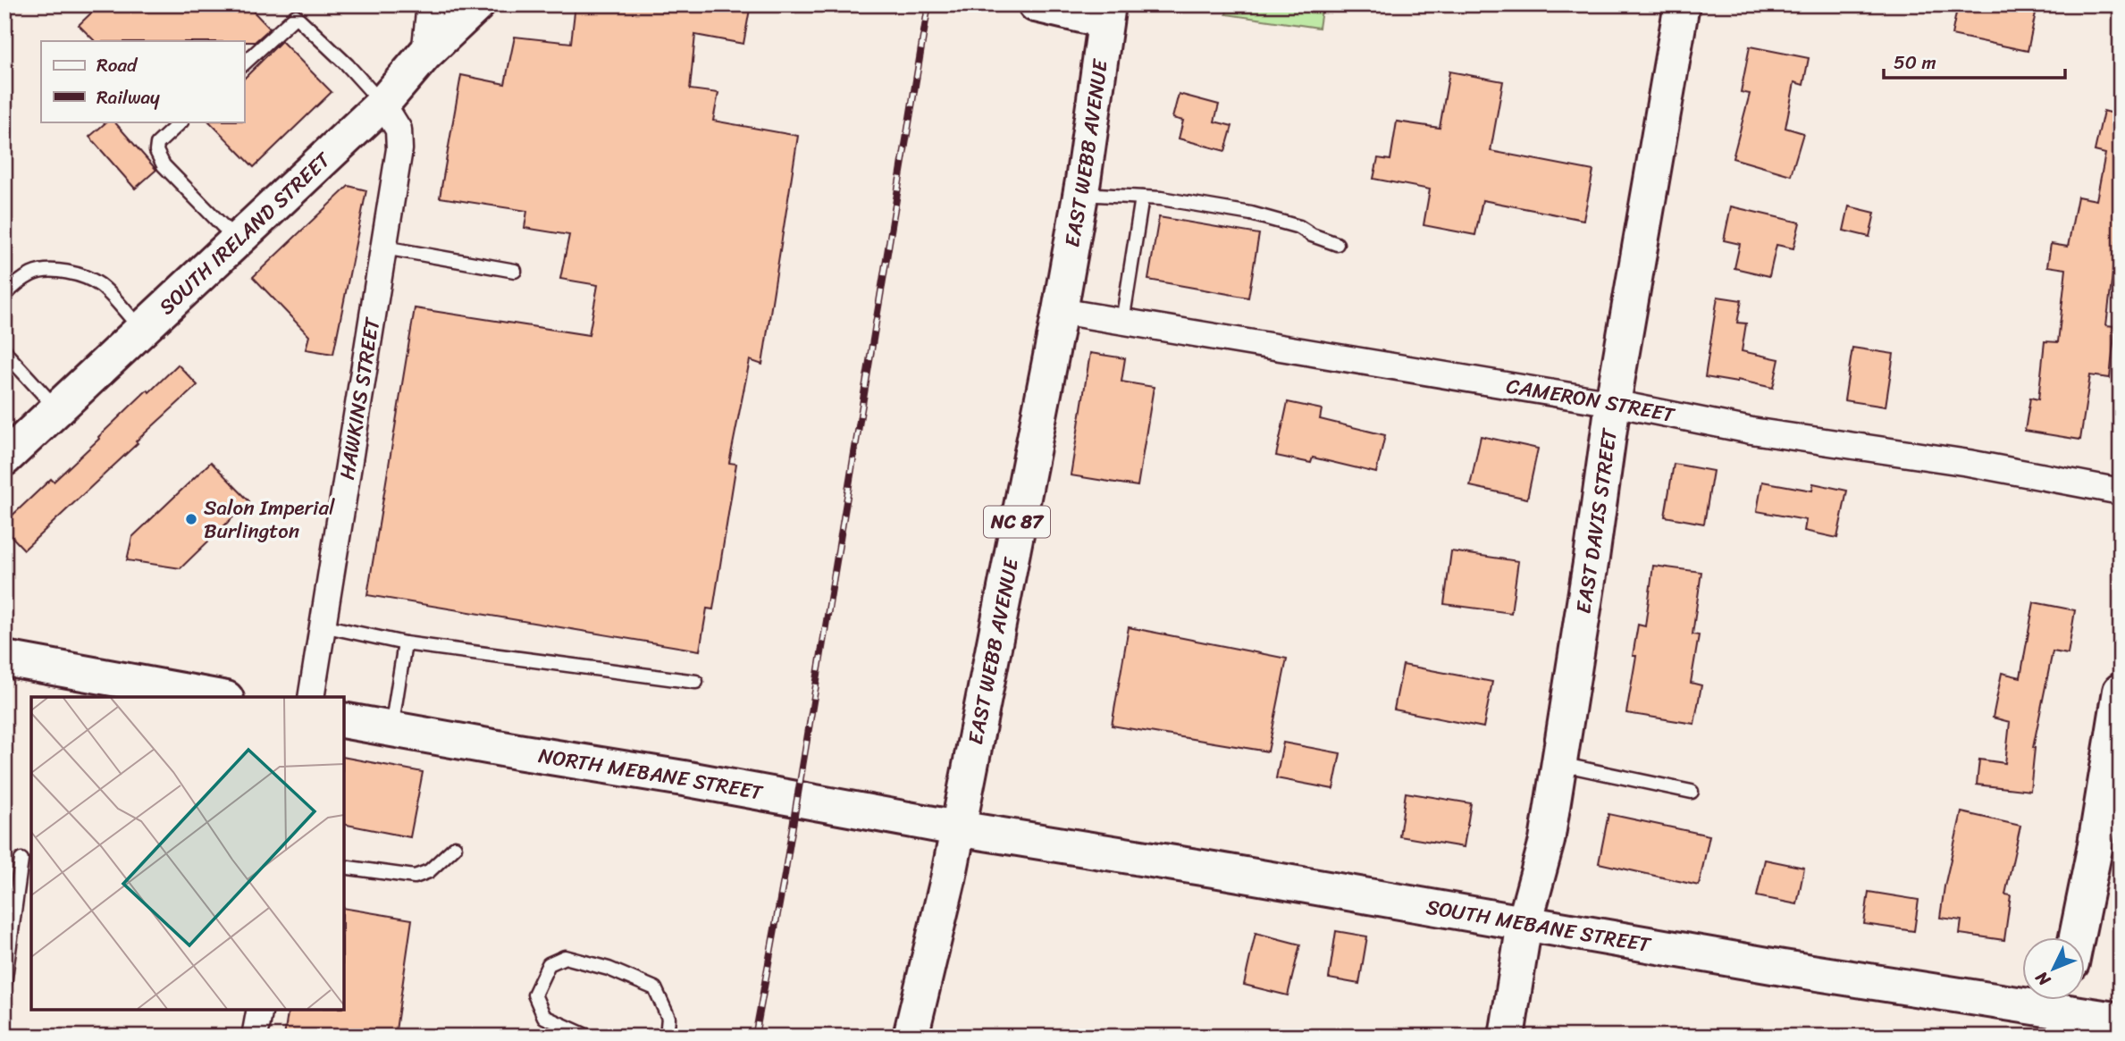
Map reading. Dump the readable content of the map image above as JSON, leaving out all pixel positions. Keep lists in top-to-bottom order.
{
  "streets": {
    "main road": [
      "EAST WEBB AVENUE",
      "SOUTH IRELAND STREET",
      "EAST DAVIS STREET",
      "NC 87",
      "NORTH MEBANE STREET",
      "SOUTH MEBANE STREET"
    ],
    "street": ["HAWKINS STREET", "CAMERON STREET"]
  },
  "crossings": [
    ["EAST WEBB AVENUE", "CAMERON STREET"],
    ["EAST WEBB AVENUE", "NORTH MEBANE STREET"],
    ["EAST WEBB AVENUE", "SOUTH MEBANE STREET"],
    ["SOUTH IRELAND STREET", "HAWKINS STREET"],
    ["CAMERON STREET", "EAST DAVIS STREET"],
    ["EAST DAVIS STREET", "SOUTH MEBANE STREET"],
    ["NORTH MEBANE STREET", "SOUTH MEBANE STREET"]
  ],
  "places": ["Salon Imperial Burlington"],
  "legend": ["Road", "Railway"],
  "scale_bar": "50 m",
  "north": "bottom left"
}
